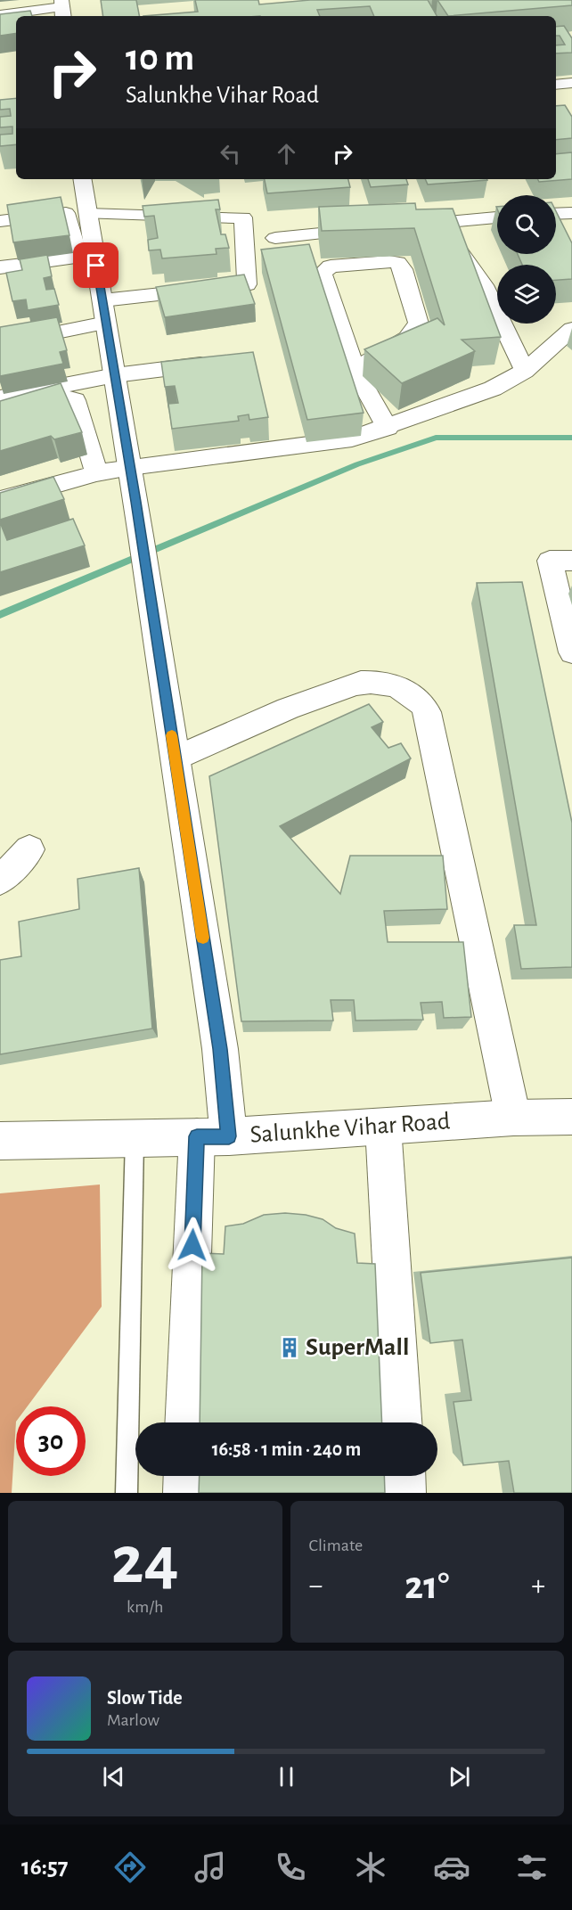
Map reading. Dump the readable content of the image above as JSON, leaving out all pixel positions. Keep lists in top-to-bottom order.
{
  "streets": {
    "street": ["Salunkhe Vihar Road"]
  },
  "places": {
    "building": ["SuperMall"]
  },
  "page": {
    "turn": ["10 m", "Salunkhe Vihar Road"],
    "limit": "30",
    "trip": "16:58 · 1 min · 240 m",
    "tile": [
      ["24", "km/h"],
      "Climate"
    ],
    "heat": ["−", "21°", "+"],
    "song": ["Slow Tide", "Marlow"],
    "tabs": "16:57"
  }
}
